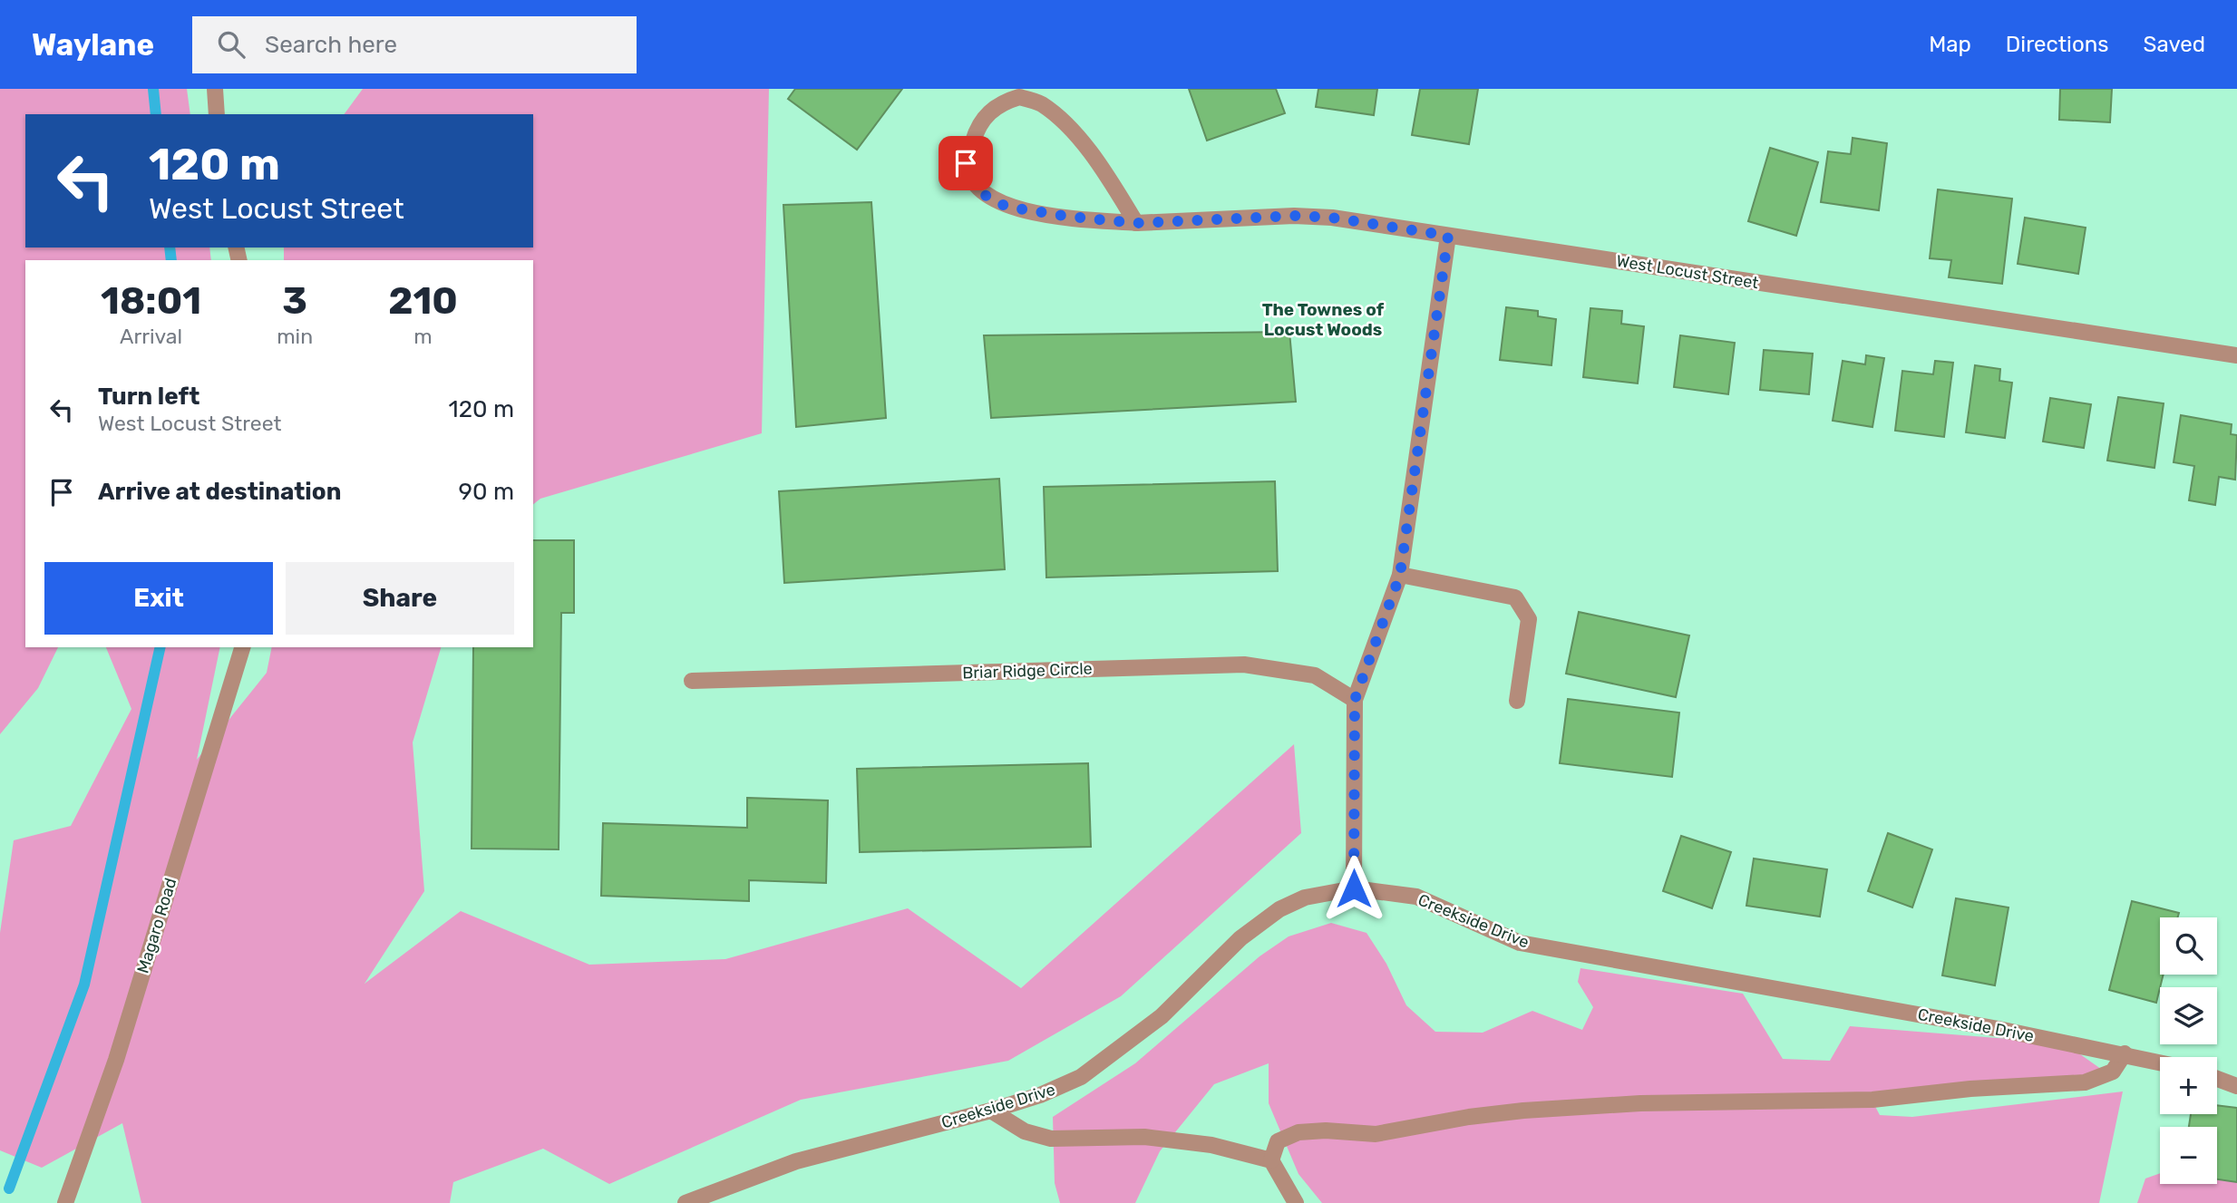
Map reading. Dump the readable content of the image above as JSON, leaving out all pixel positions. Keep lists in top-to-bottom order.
{
  "streets": {
    "street": [
      "West Locust Street",
      "Briar Ridge Circle",
      "Creekside Drive",
      "Magaro Road"
    ]
  },
  "districts": ["The Townes of Locust Woods"],
  "page": {
    "header": "Waylane",
    "search": "Search here",
    "nav": ["Map", "Directions", "Saved"],
    "turn": ["120 m", "West Locust Street"],
    "eta": [
      "18:01",
      "Arrival",
      "3",
      "min",
      "210",
      "m"
    ],
    "list": [
      {
        "name": "Turn left",
        "note": "West Locust Street",
        "value": "120 m"
      },
      {
        "name": "Arrive at destination",
        "value": "90 m"
      }
    ],
    "buttons": ["Exit", "Share"],
    "map_buttons": ["+", "−"]
  }
}
